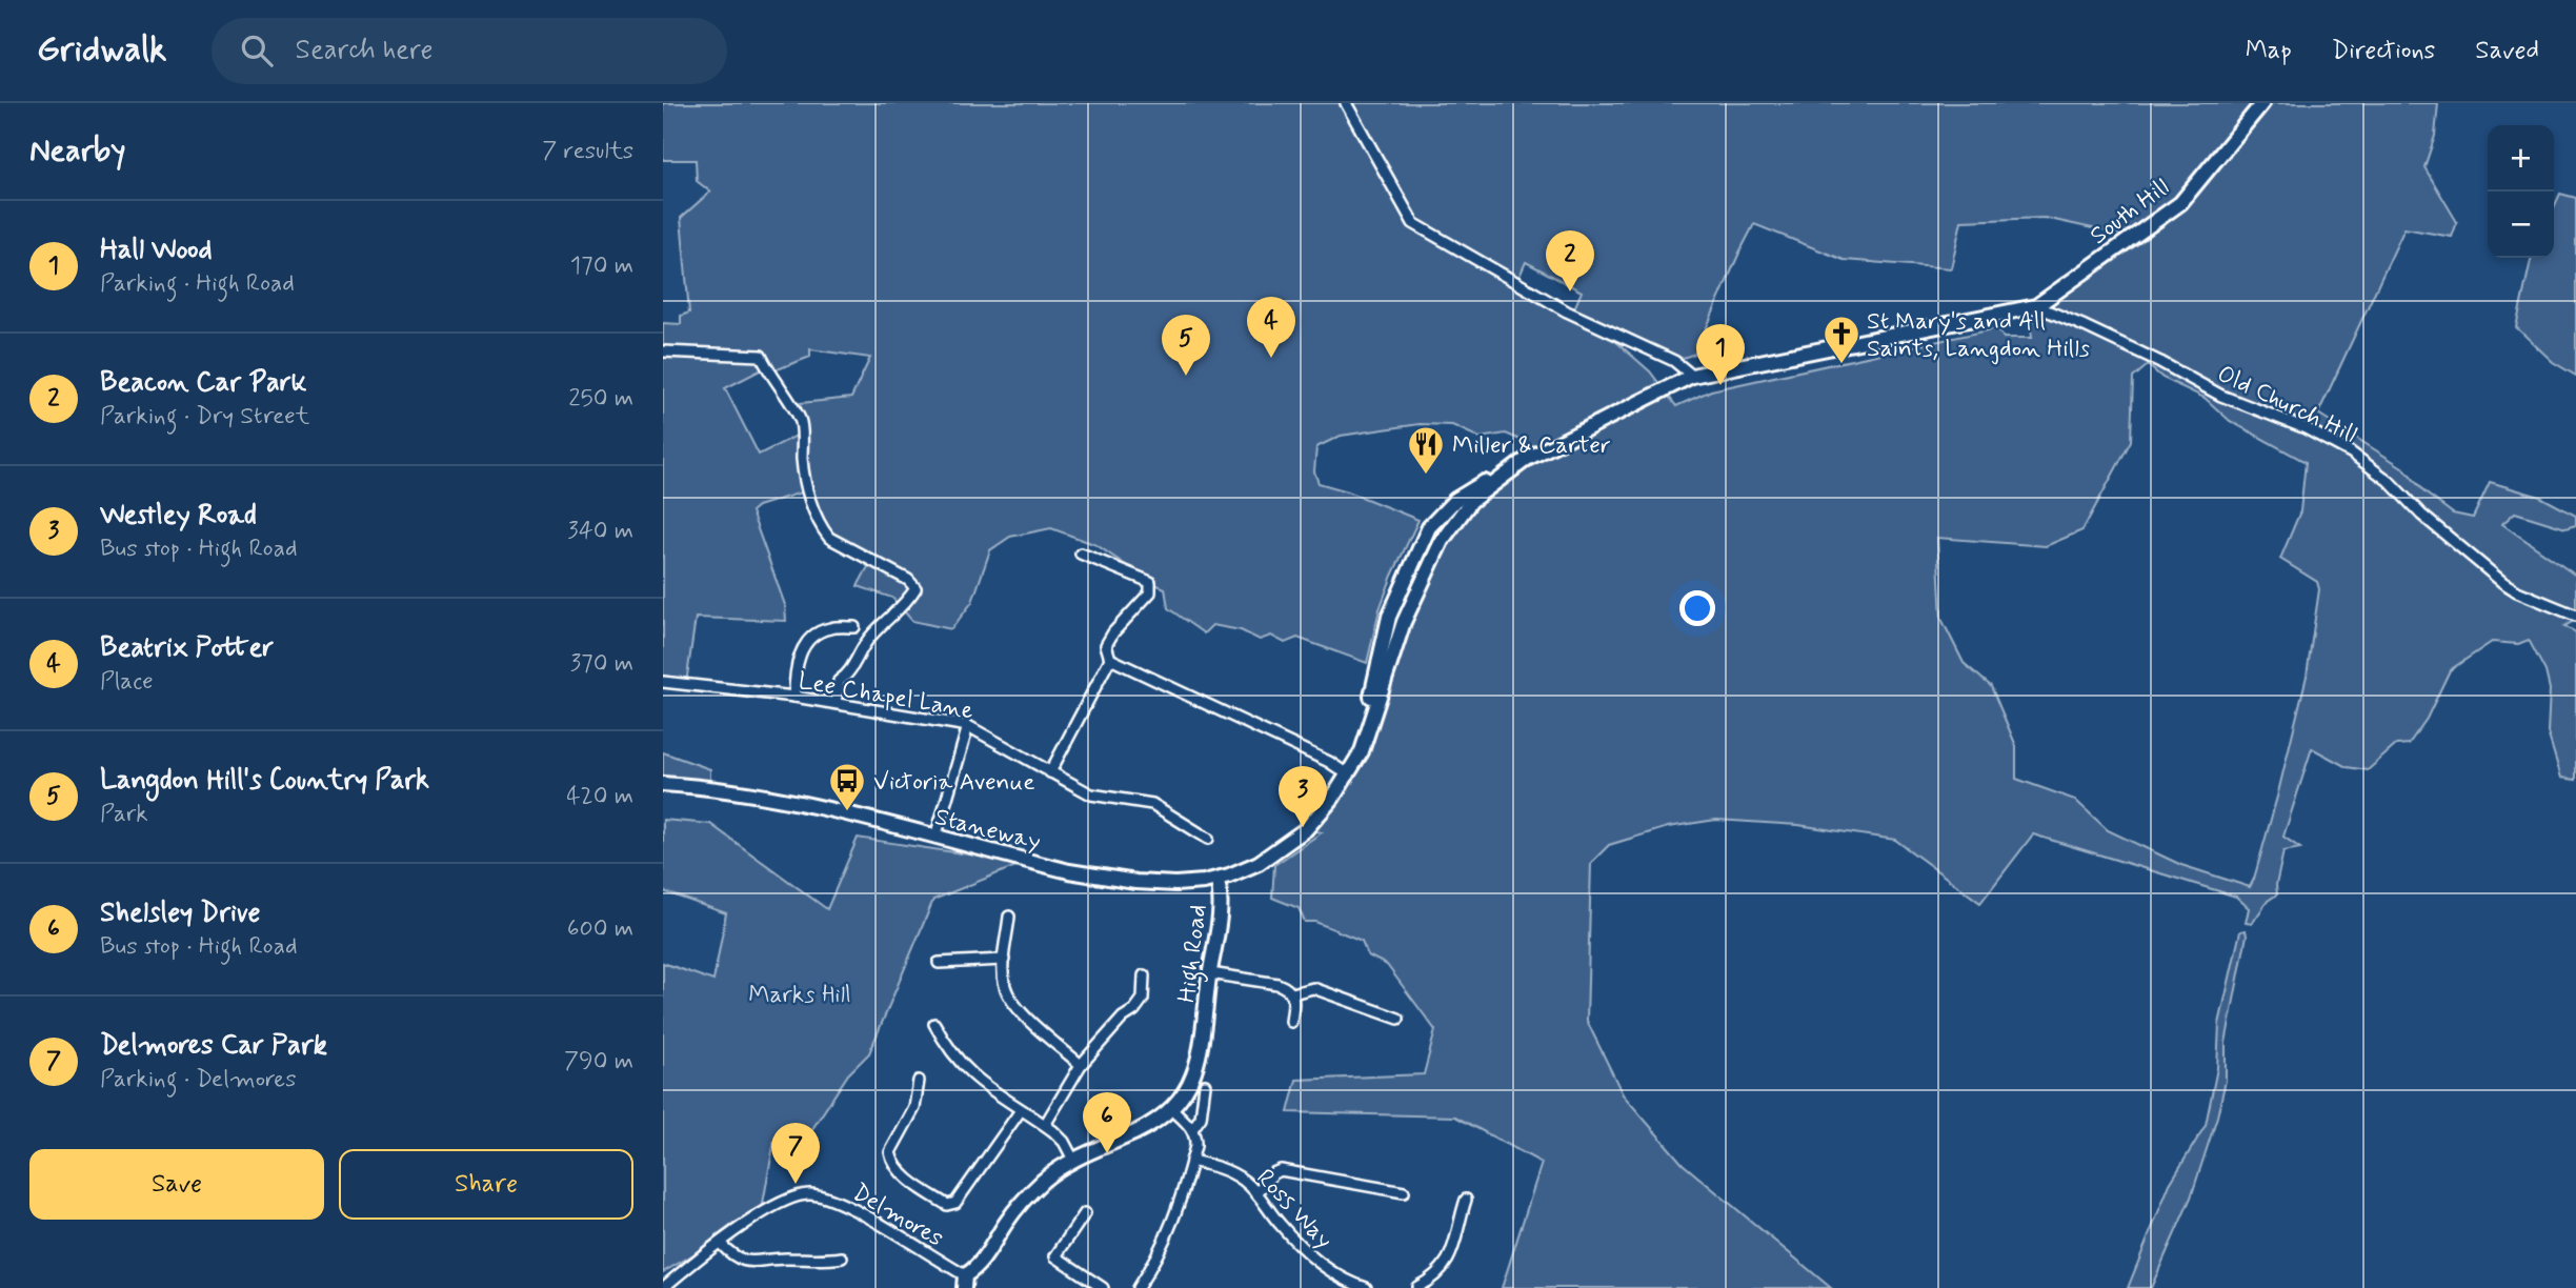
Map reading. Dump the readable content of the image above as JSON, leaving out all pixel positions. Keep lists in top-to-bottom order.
{
  "streets": {
    "main road": ["South Hill", "Staneway", "High Road"],
    "street": [
      "Old Church Hill",
      "Lee Chapel Lane",
      "Ross Way",
      "Delmores"
    ]
  },
  "crossings": [
    ["South Hill", "Old Church Hill"],
    ["South Hill", "High Road"],
    ["Old Church Hill", "High Road"],
    ["Staneway", "High Road"],
    ["High Road", "Delmores"]
  ],
  "parks": ["Marks Hill"],
  "places": {
    "church": ["St Mary's and All Saints, Langdon Hills"],
    "restaurant": ["Miller & Carter"],
    "bus stop": ["Victoria Avenue"]
  },
  "page": {
    "header": "Gridwalk",
    "search": "Search here",
    "nav": ["Map", "Directions", "Saved"],
    "heading": ["Nearby", "7 results"],
    "map_buttons": ["+", "−"],
    "list": [
      {
        "mark": "1",
        "name": "Hall Wood",
        "note": "Parking · High Road",
        "value": "170 m"
      },
      {
        "mark": "2",
        "name": "Beacon Car Park",
        "note": "Parking · Dry Street",
        "value": "250 m"
      },
      {
        "mark": "3",
        "name": "Westley Road",
        "note": "Bus stop · High Road",
        "value": "340 m"
      },
      {
        "mark": "4",
        "name": "Beatrix Potter",
        "note": "Place",
        "value": "370 m"
      },
      {
        "mark": "5",
        "name": "Langdon Hill's Country Park",
        "note": "Park",
        "value": "420 m"
      },
      {
        "mark": "6",
        "name": "Shelsley Drive",
        "note": "Bus stop · High Road",
        "value": "600 m"
      },
      {
        "mark": "7",
        "name": "Delmores Car Park",
        "note": "Parking · Delmores",
        "value": "790 m"
      }
    ],
    "pins": [
      "2",
      "4",
      "5",
      "1",
      "3",
      "6",
      "7"
    ],
    "buttons": ["Save", "Share"]
  }
}
